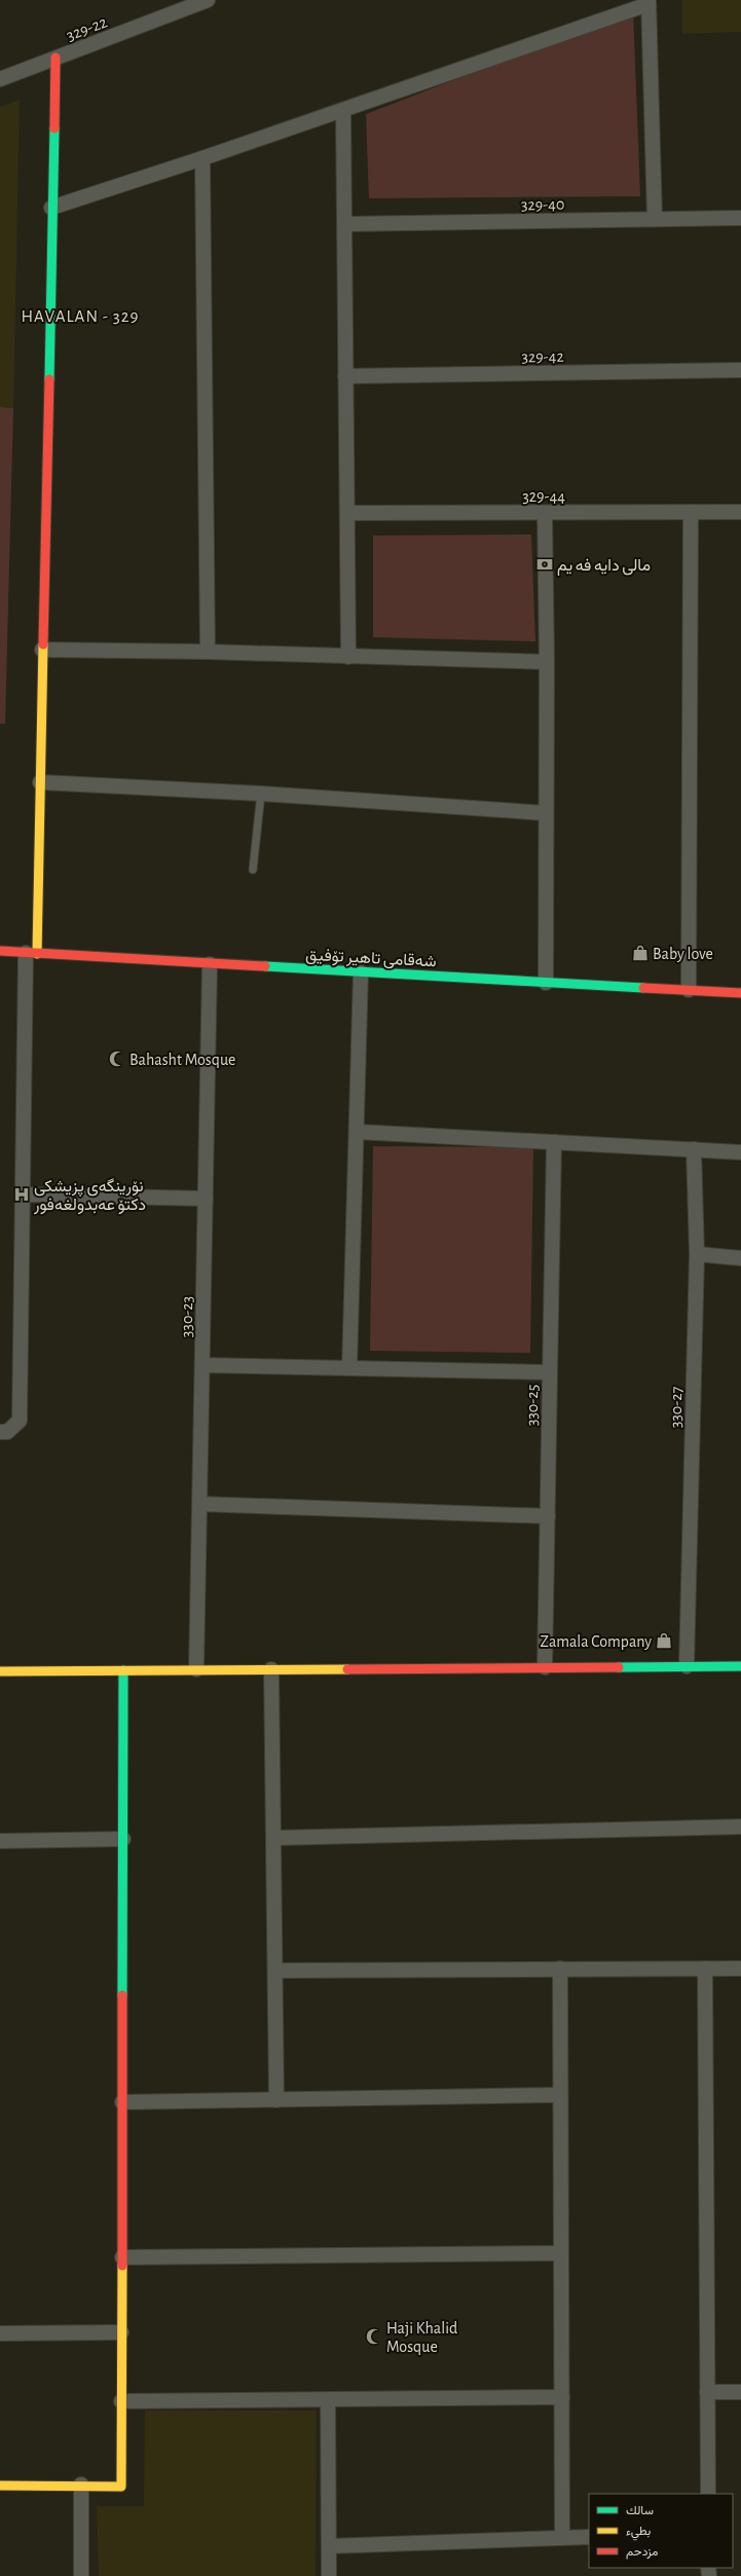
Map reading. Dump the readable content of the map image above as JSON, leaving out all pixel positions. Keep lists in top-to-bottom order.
{
  "streets": {
    "street": [
      "329-22",
      "329-40",
      "329-42",
      "329-44",
      "شەقامی تاهیر تۆفیق",
      "330-23",
      "330-25",
      "330-27"
    ]
  },
  "crossings": [
    ["شەقامی تاهیر تۆفیق", "330-23"]
  ],
  "districts": ["HAVALAN - 329"],
  "places": {
    "bank": ["مالى دايه فه يم"],
    "shop": ["Baby love", "Zamala Company"],
    "mosque": ["Bahasht Mosque", "Haji Khalid Mosque"],
    "hospital": ["نۆرینگەی پزیشکی دکتۆ عەبدولغەفور"]
  },
  "legend": ["سالك", "بطيء", "مزدحم"]
}
